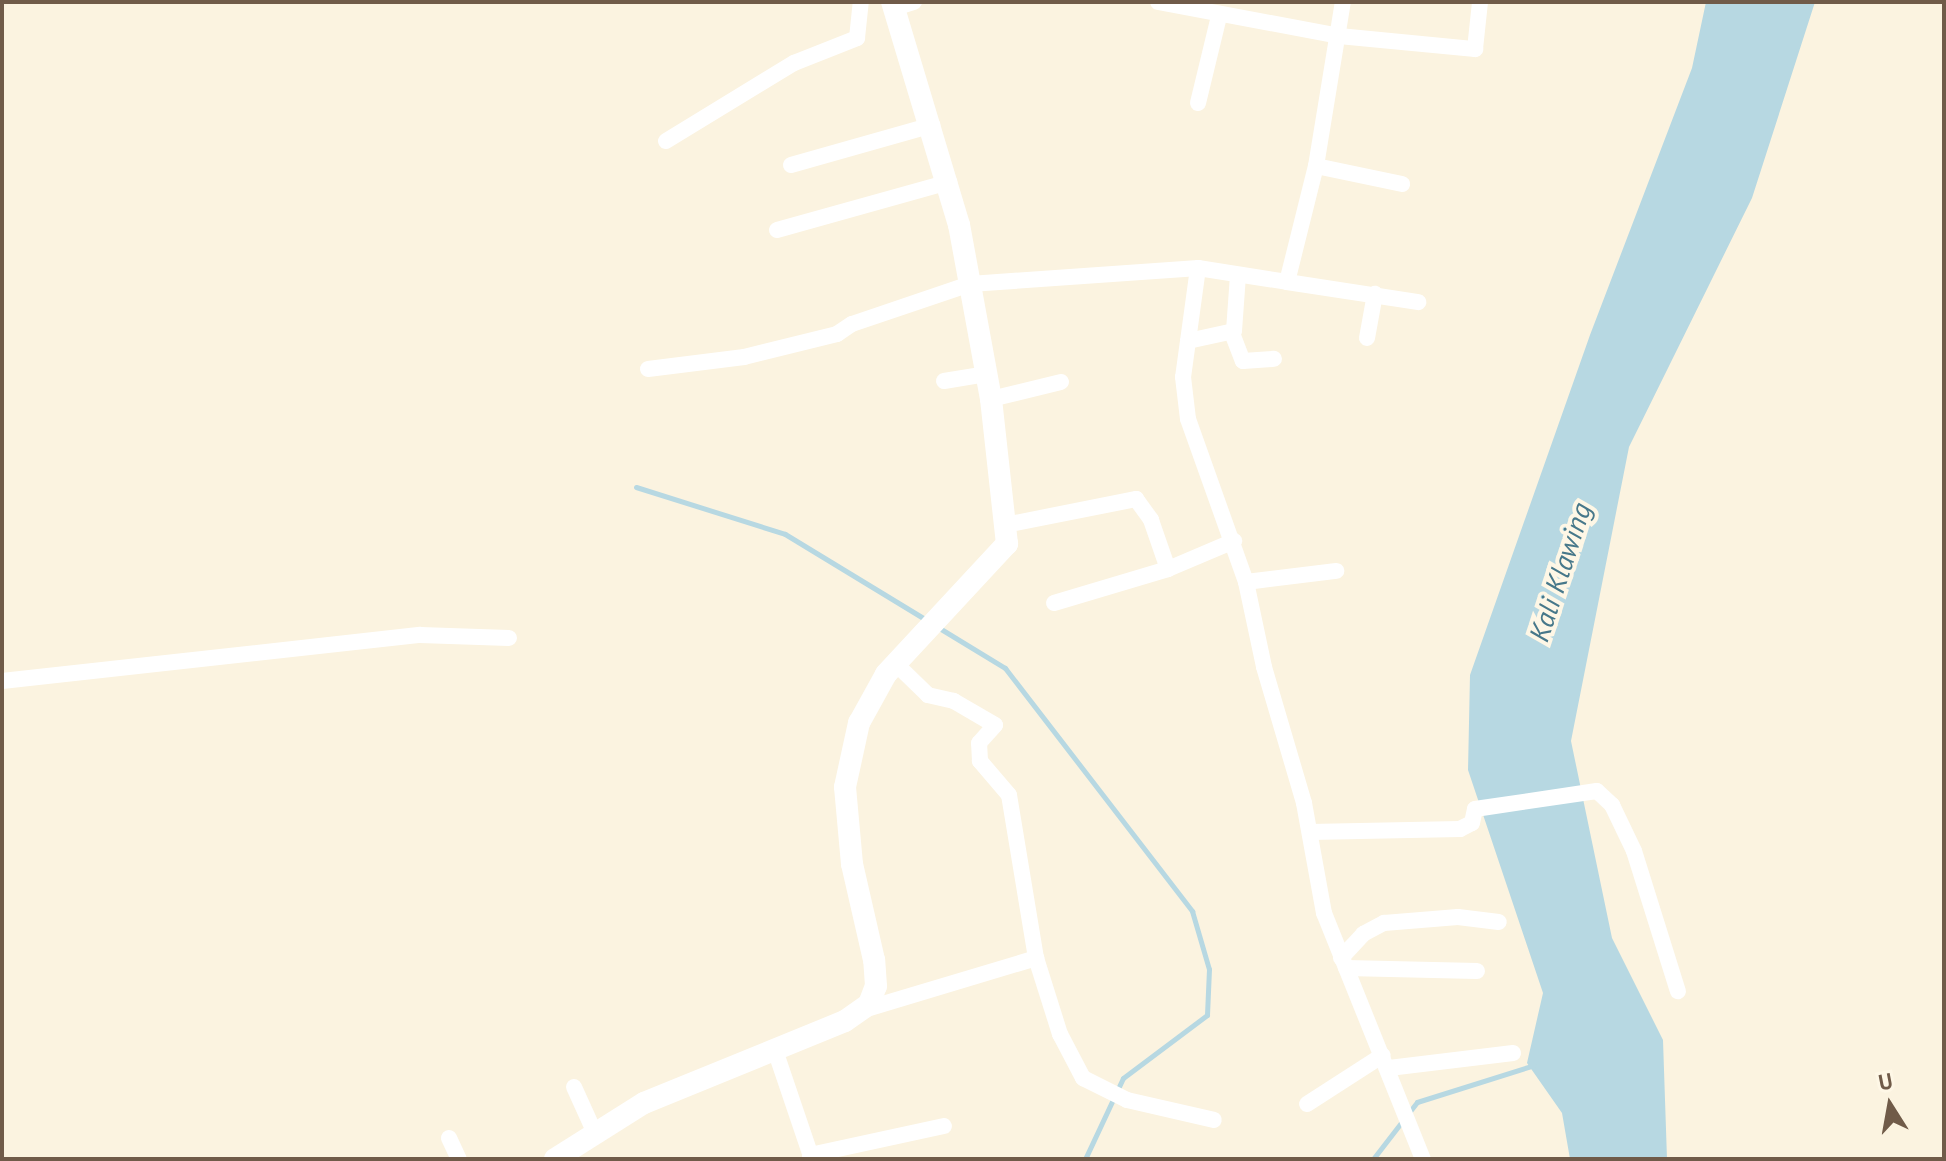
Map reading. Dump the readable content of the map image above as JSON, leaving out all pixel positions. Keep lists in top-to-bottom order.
{
  "water": ["Kali Klawing"],
  "north": "top"
}
